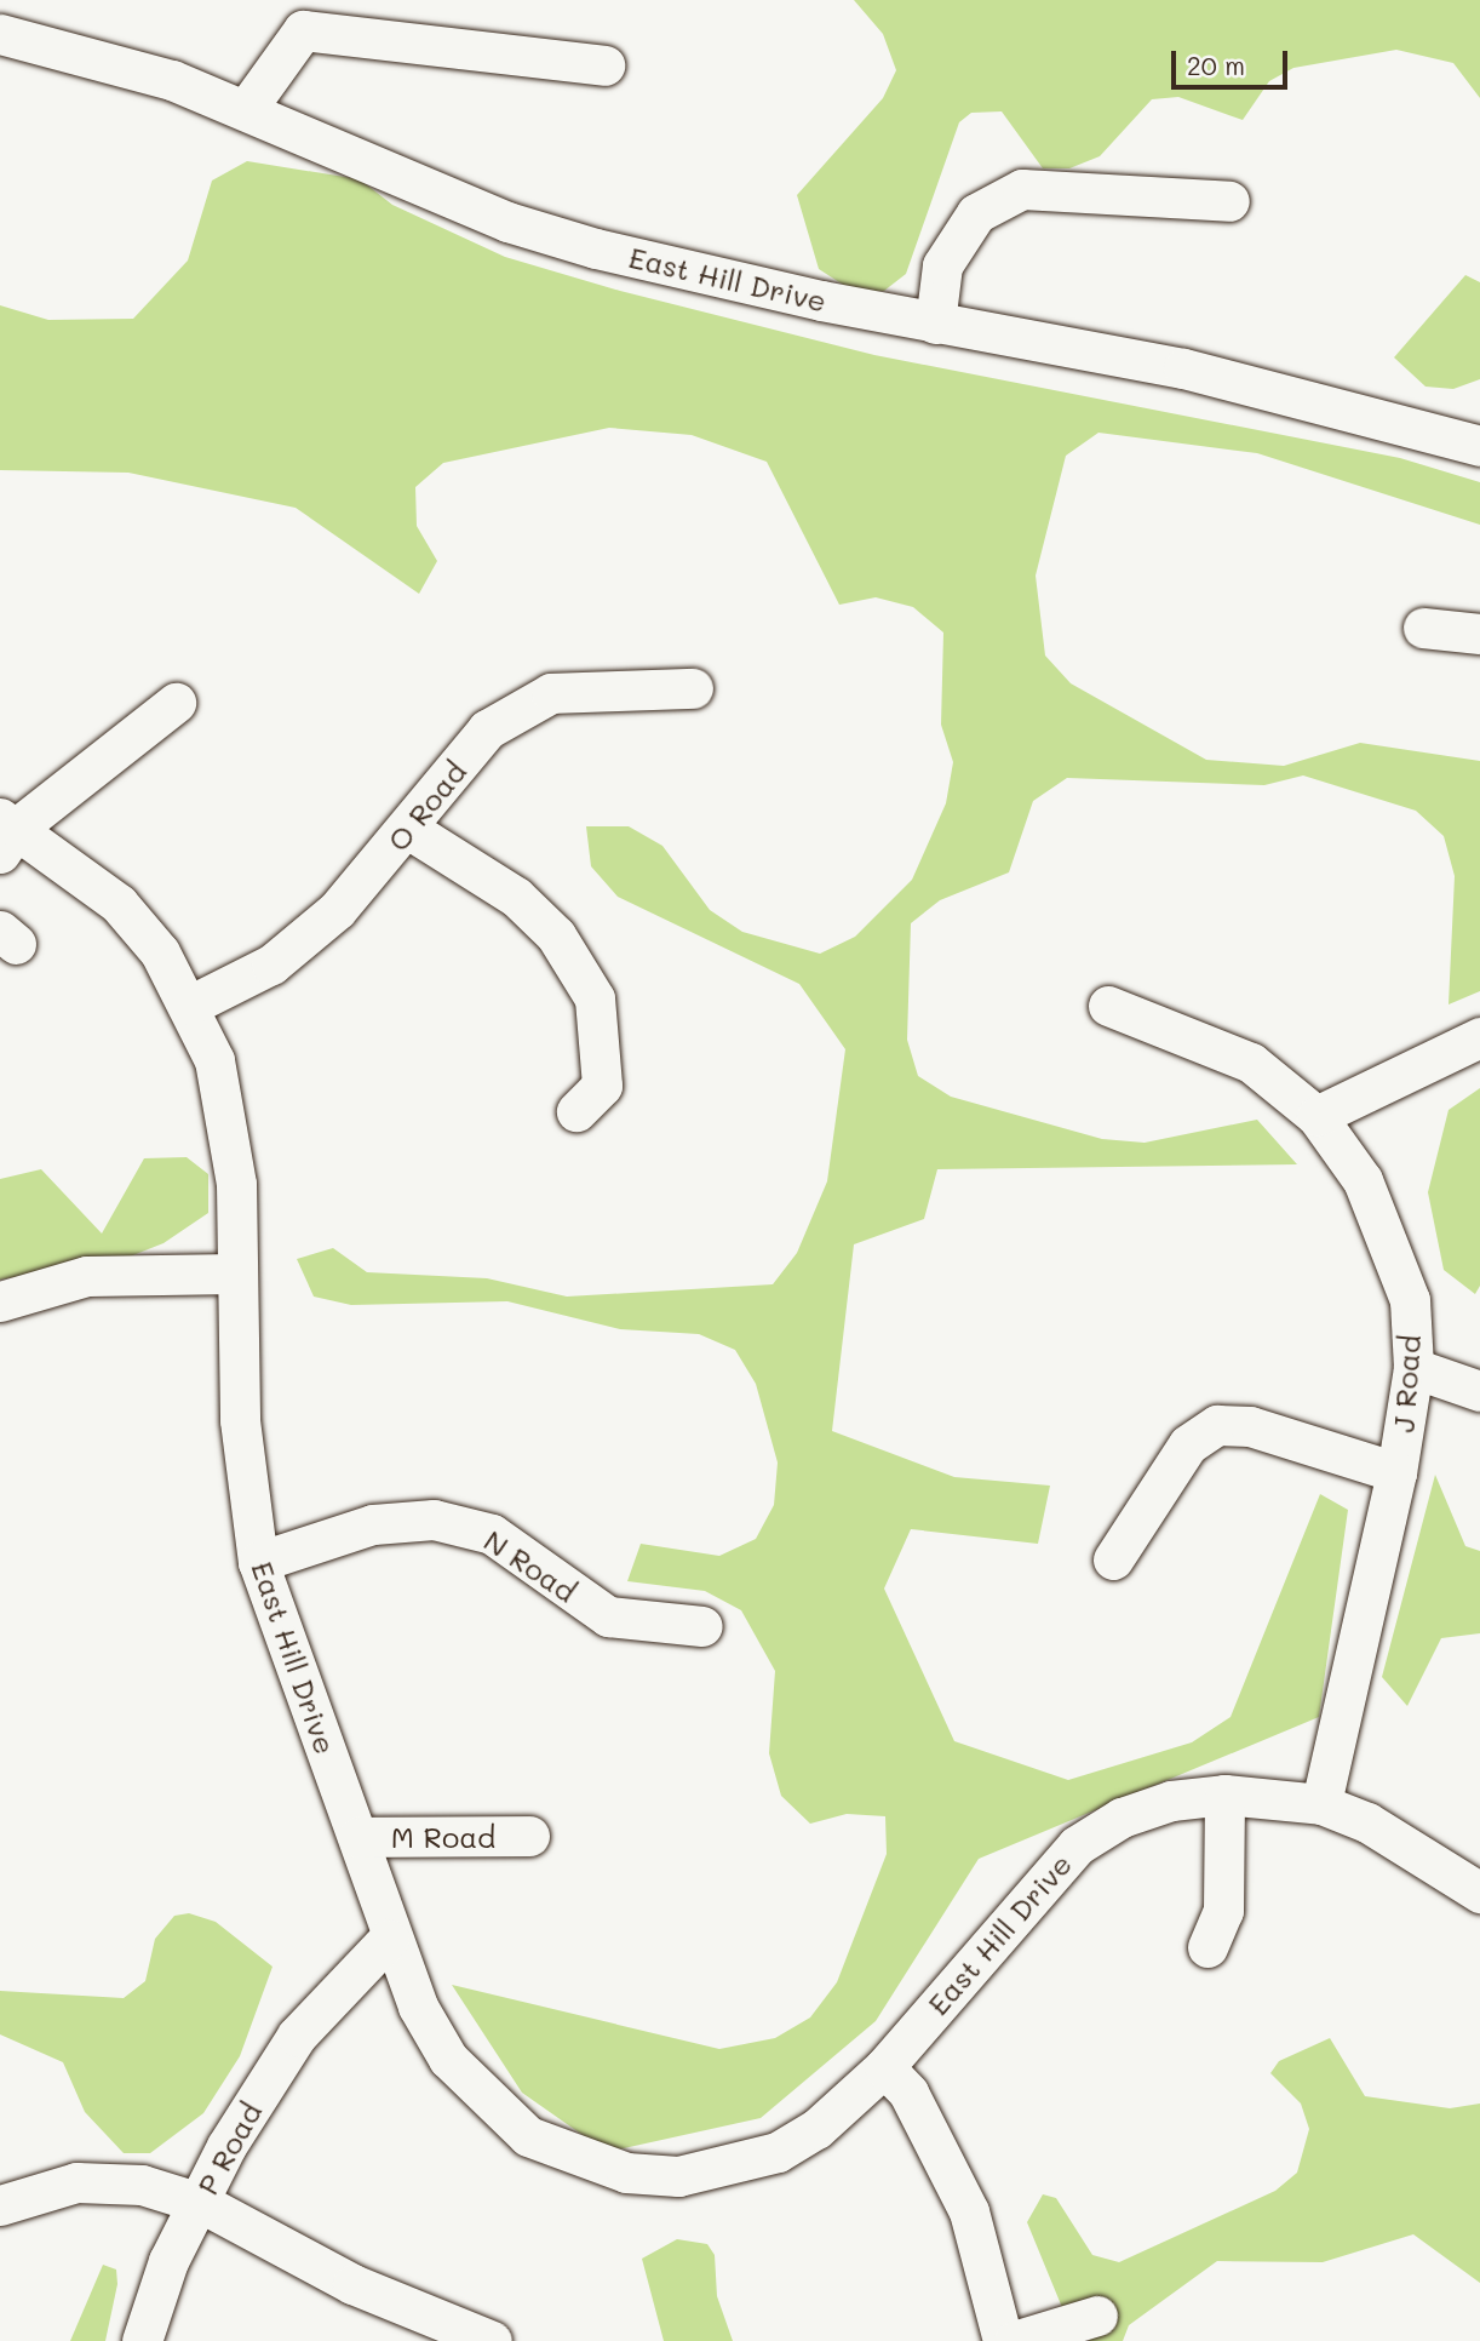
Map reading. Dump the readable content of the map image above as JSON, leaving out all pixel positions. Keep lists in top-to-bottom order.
{
  "streets": {
    "street": [
      "East Hill Drive",
      "O Road",
      "J Road",
      "N Road",
      "M Road",
      "P Road"
    ]
  },
  "crossings": [
    ["East Hill Drive", "O Road"],
    ["East Hill Drive", "J Road"],
    ["East Hill Drive", "N Road"],
    ["East Hill Drive", "M Road"],
    ["East Hill Drive", "P Road"]
  ],
  "scale_bar": "20 m"
}
